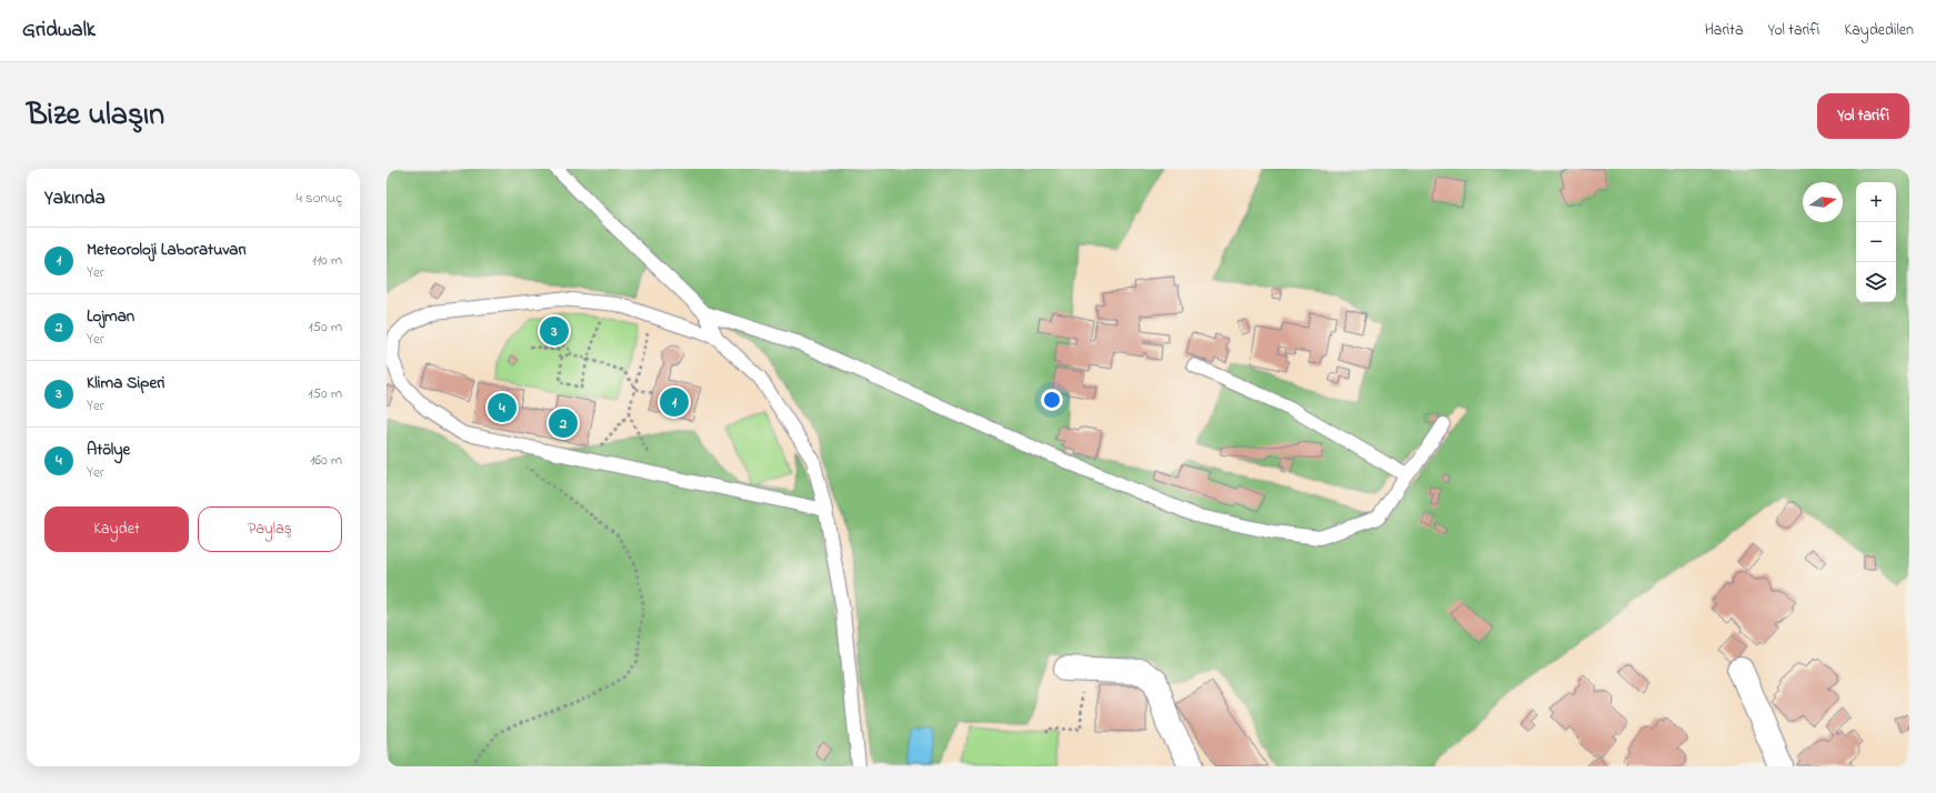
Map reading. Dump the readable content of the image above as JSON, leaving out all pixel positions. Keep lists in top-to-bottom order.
{
  "north": "right",
  "page": {
    "header": "Gridwalk",
    "nav": ["Harita", "Yol tarifi", "Kaydedilen"],
    "title": "Bize ulaşın",
    "buttons": [
      "Yol tarifi",
      ["Kaydet", "Paylaş"]
    ],
    "heading": ["Yakında", "4 sonuç"],
    "map_buttons": ["+", "−"],
    "list": [
      {
        "mark": "1",
        "name": "Meteoroloji Laboratuvarı",
        "note": "Yer",
        "value": "110 m"
      },
      {
        "mark": "2",
        "name": "Lojman",
        "note": "Yer",
        "value": "150 m"
      },
      {
        "mark": "3",
        "name": "Klima Siperi",
        "note": "Yer",
        "value": "150 m"
      },
      {
        "mark": "4",
        "name": "Atölye",
        "note": "Yer",
        "value": "160 m"
      }
    ],
    "pins": [
      "3",
      "1",
      "4",
      "2"
    ]
  }
}
